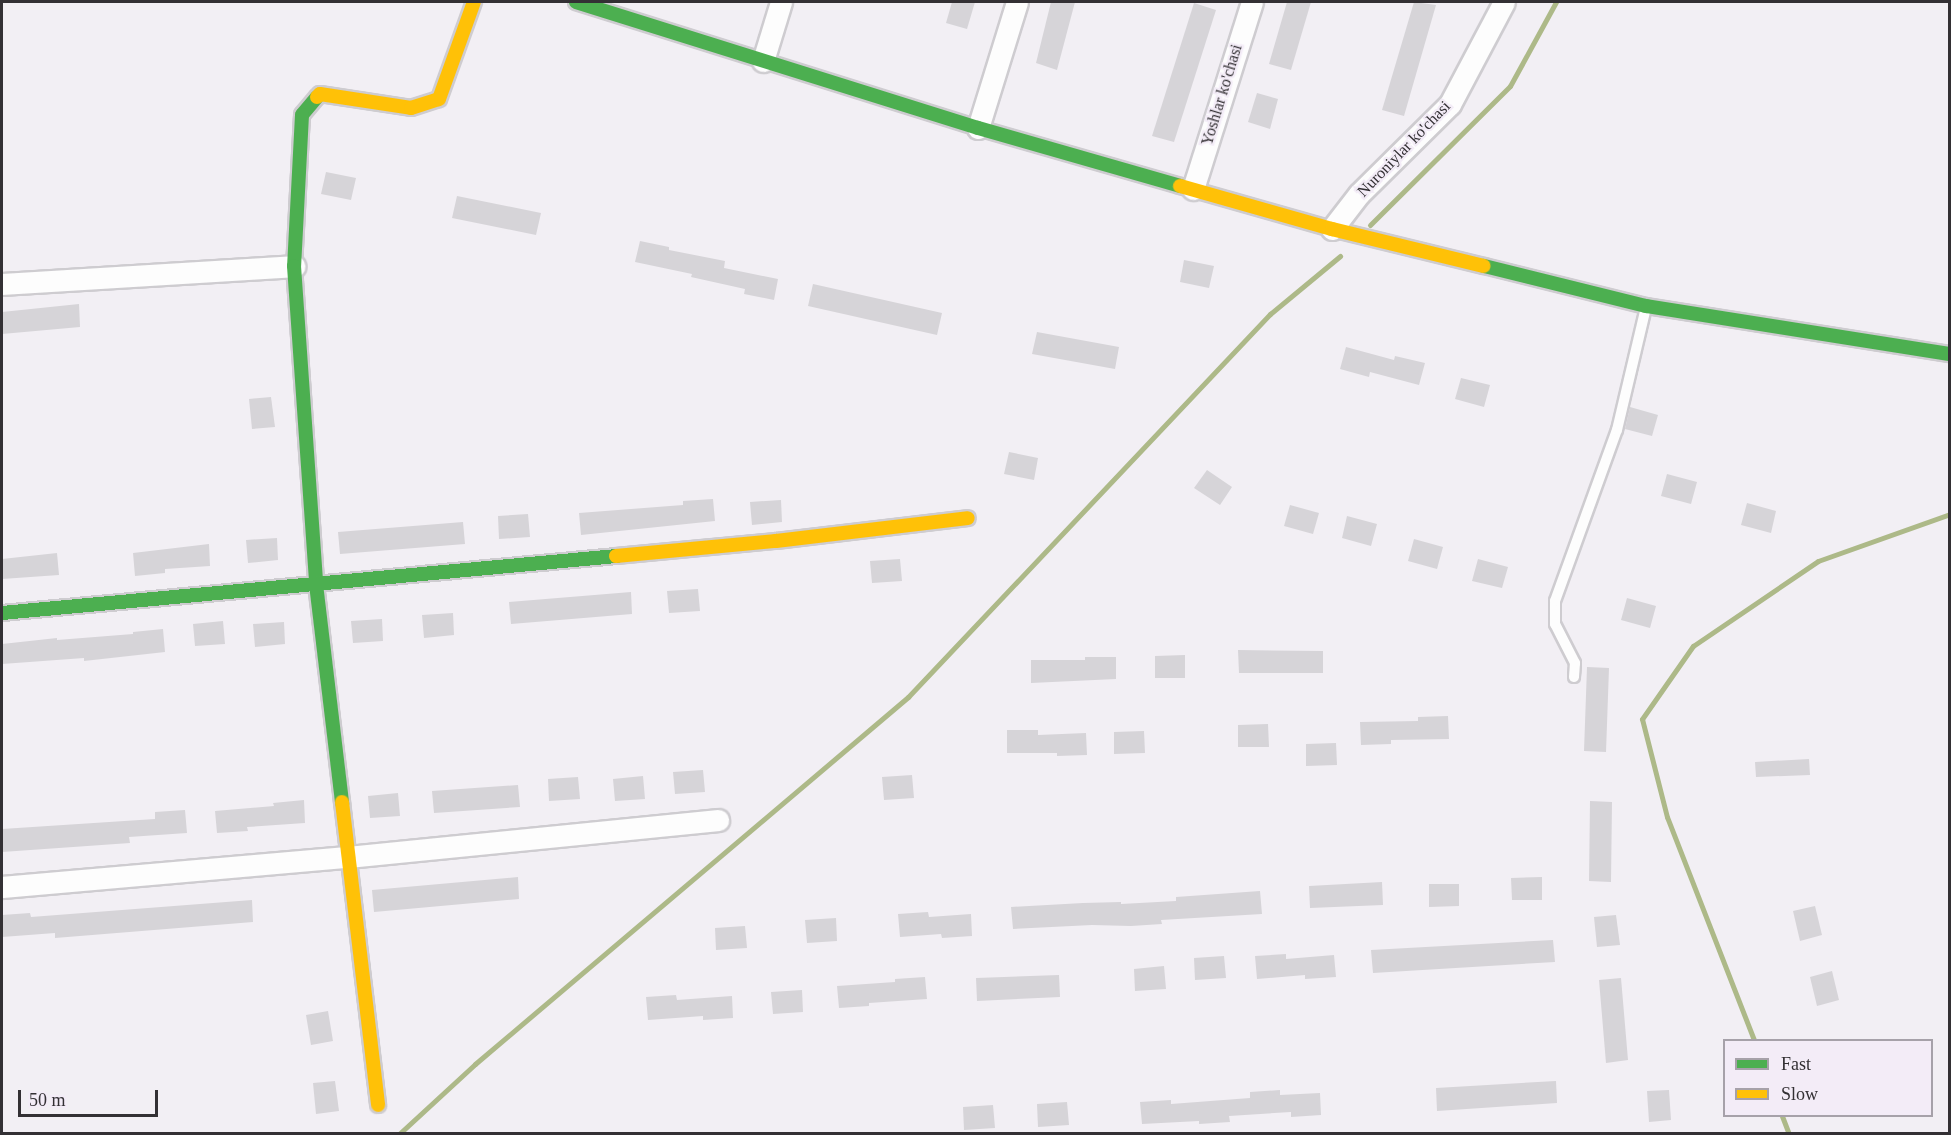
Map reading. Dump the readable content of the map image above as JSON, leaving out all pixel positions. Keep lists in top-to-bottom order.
{
  "streets": {
    "street": ["Yoshlar ko'chasi", "Nuroniylar ko'chasi"]
  },
  "legend": ["Fast", "Slow"],
  "scale_bar": "50 m"
}
